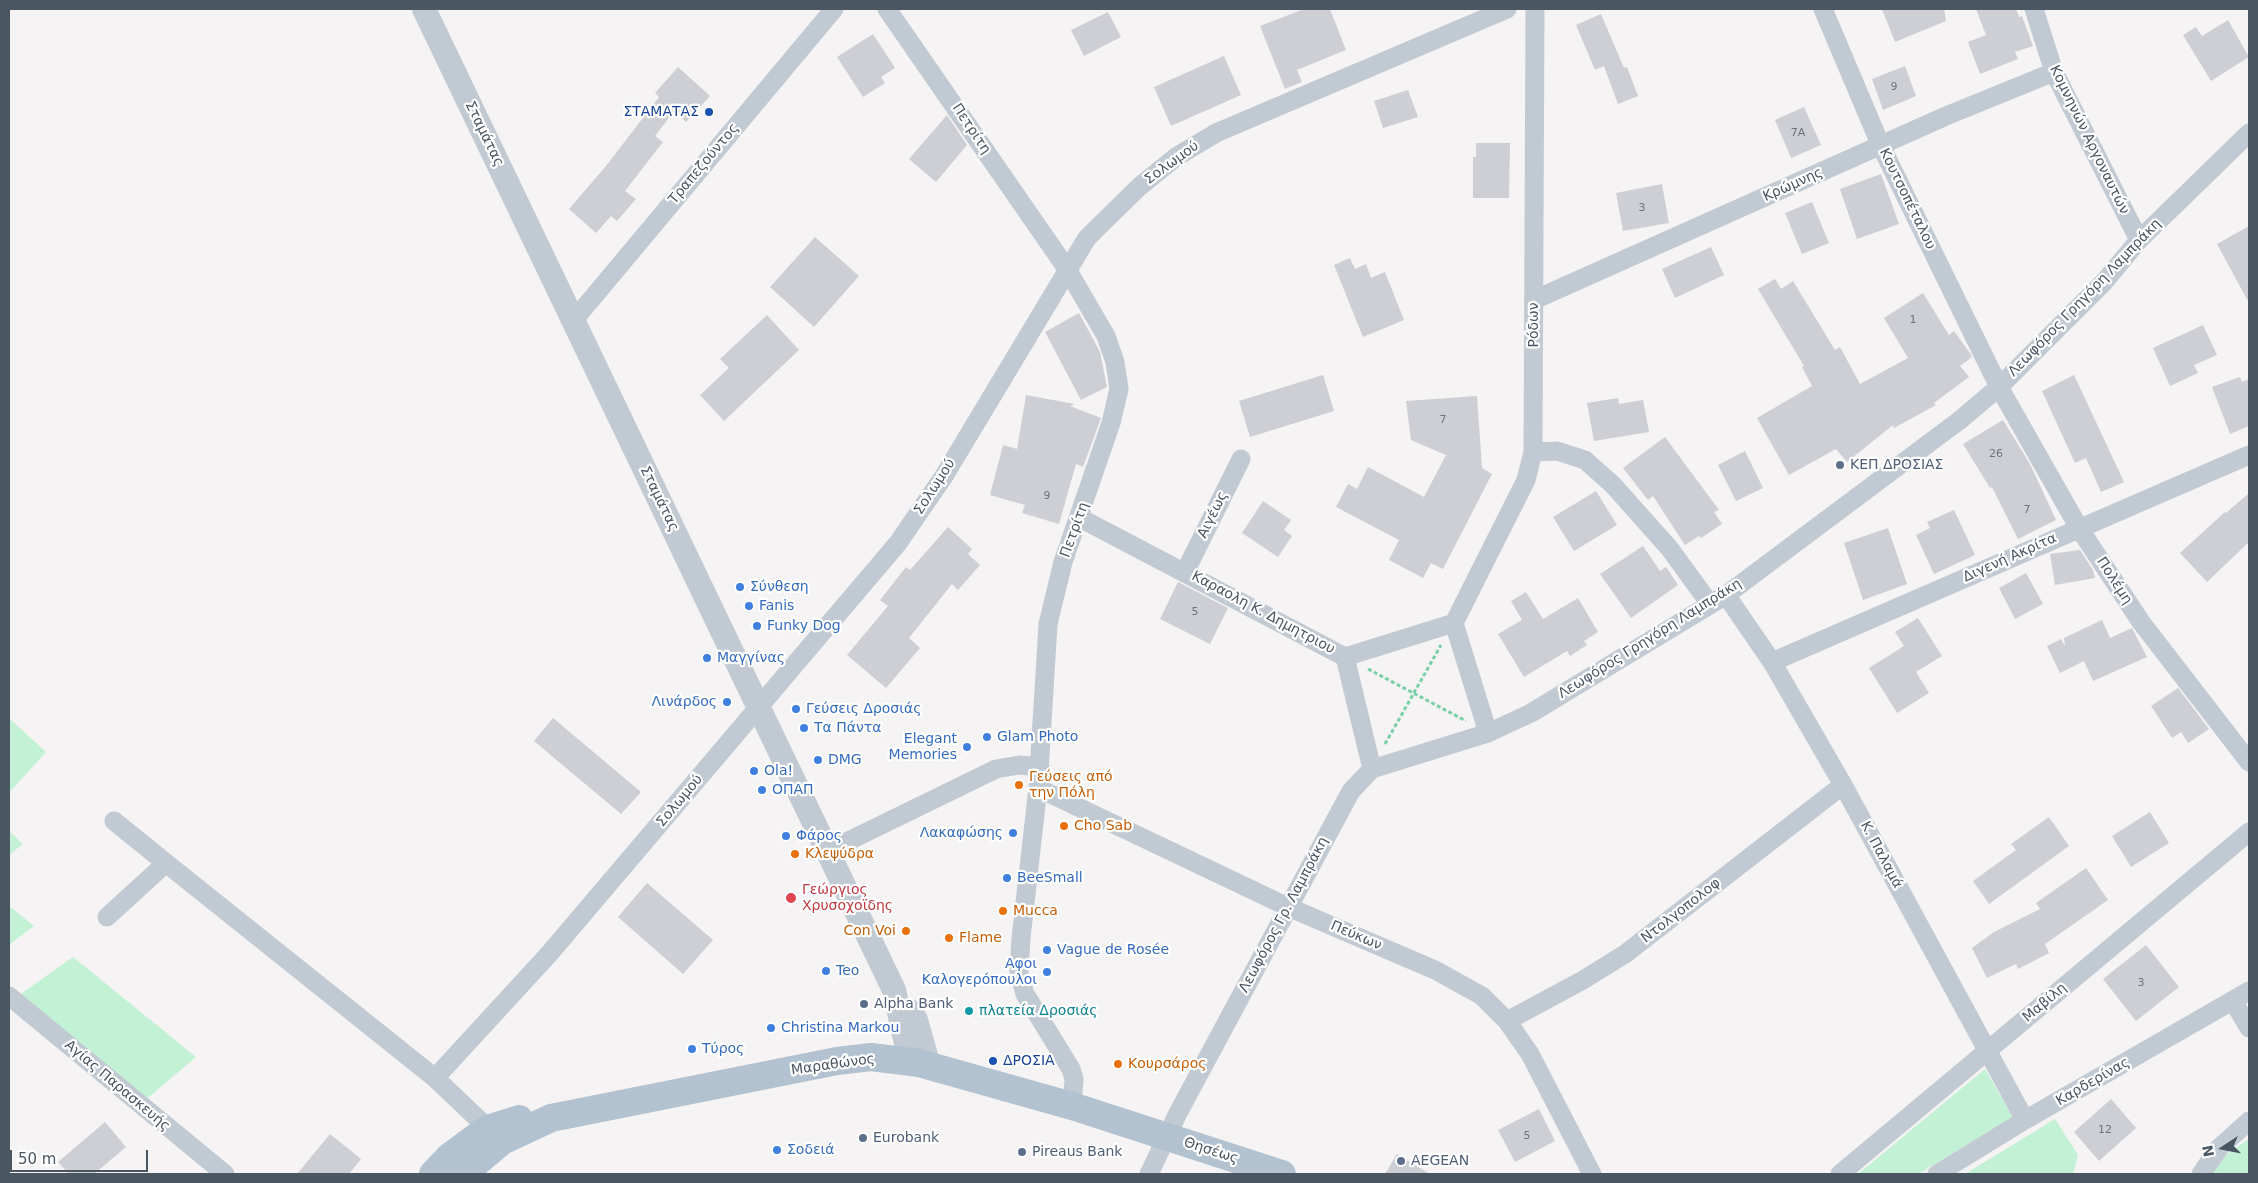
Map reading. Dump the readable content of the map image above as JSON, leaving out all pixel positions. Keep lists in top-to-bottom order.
{
  "streets": {
    "main road": ["Μαραθώνος", "Θησέως"],
    "street": [
      "Πετρίτη",
      "Σταμάτας",
      "Κομνηνών Αργοναυτών",
      "Σολωμού",
      "Τραπεζούντος",
      "Κρώμνης",
      "Κουτσοπέταλου",
      "Λεωφόρος Γρηγόρη Λαμπράκη",
      "Ρόδων",
      "Αιγέως",
      "Διγενή Ακρίτα",
      "Πολέμη",
      "Καραολη Κ. Δημητριου",
      "Κ. Παλαμά",
      "Ντολγοπολοφ",
      "Λεωφόρος Γρ. Λαμπράκη",
      "Πεύκων",
      "Μαβίλη",
      "Καρδερίνας",
      "Αγίας Παρασκευής"
    ]
  },
  "crossings": [
    ["Πετρίτη", "Σολωμού"],
    ["Πετρίτη", "Καραολη Κ. Δημητριου"],
    ["Πετρίτη", "Πεύκων"],
    ["Πετρίτη", "Μαραθώνος"],
    ["Σταμάτας", "Σολωμού"],
    ["Σταμάτας", "Τραπεζούντος"],
    ["Σταμάτας", "Μαραθώνος"],
    ["Κομνηνών Αργοναυτών", "Κρώμνης"],
    ["Κομνηνών Αργοναυτών", "Λεωφόρος Γρηγόρη Λαμπράκη"],
    ["Κρώμνης", "Κουτσοπέταλου"],
    ["Κρώμνης", "Ρόδων"],
    ["Κουτσοπέταλου", "Λεωφόρος Γρηγόρη Λαμπράκη"],
    ["Κουτσοπέταλου", "Πολέμη"],
    ["Λεωφόρος Γρηγόρη Λαμπράκη", "Πολέμη"],
    ["Λεωφόρος Γρηγόρη Λαμπράκη", "Κ. Παλαμά"],
    ["Λεωφόρος Γρηγόρη Λαμπράκη", "Λεωφόρος Γρ. Λαμπράκη"],
    ["Ρόδων", "Καραολη Κ. Δημητριου"],
    ["Ρόδων", "Κ. Παλαμά"],
    ["Αιγέως", "Καραολη Κ. Δημητριου"],
    ["Διγενή Ακρίτα", "Πολέμη"],
    ["Διγενή Ακρίτα", "Κ. Παλαμά"],
    ["Κ. Παλαμά", "Ντολγοπολοφ"],
    ["Κ. Παλαμά", "Μαβίλη"],
    ["Κ. Παλαμά", "Καρδερίνας"],
    ["Ντολγοπολοφ", "Πεύκων"],
    ["Λεωφόρος Γρ. Λαμπράκη", "Πεύκων"],
    ["Λεωφόρος Γρ. Λαμπράκη", "Μαραθώνος"],
    ["Λεωφόρος Γρ. Λαμπράκη", "Θησέως"],
    ["Μαραθώνος", "Θησέως"]
  ],
  "places": [
    "ΣΤΑΜΑΤΑΣ",
    "ΚΕΠ ΔΡΟΣΙΑΣ",
    "Σύνθεση",
    "Fanis",
    "Funky Dog",
    "Μαγγίνας",
    "Λινάρδος",
    "Γεύσεις Δροσιάς",
    "Τα Πάντα",
    "Glam Photo",
    "Elegant Memories",
    "DMG",
    "Ola!",
    "Γεύσεις από την Πόλη",
    "ΟΠΑΠ",
    "Cho Sab",
    "Λακαφώσης",
    "Φάρος",
    "Κλεψύδρα",
    "BeeSmall",
    "Γεώργιος Χρυσοχοϊδης",
    "Mucca",
    "Con Voi",
    "Flame",
    "Vague de Rosée",
    "Teo",
    "Αφοι Καλογερόπουλοι",
    "Alpha Bank",
    "πλατεία Δροσιάς",
    "Christina Markou",
    "Τύρος",
    "ΔΡΟΣΙΑ",
    "Κουρσάρος",
    "Eurobank",
    "Σοδειά",
    "Pireaus Bank",
    "AEGEAN"
  ],
  "house_numbers": [
    "9",
    "7A",
    "3",
    "1",
    "7",
    "26",
    "9",
    "7",
    "5",
    "3",
    "12",
    "5"
  ],
  "scale_bar": "50 m",
  "north": "left"
}
